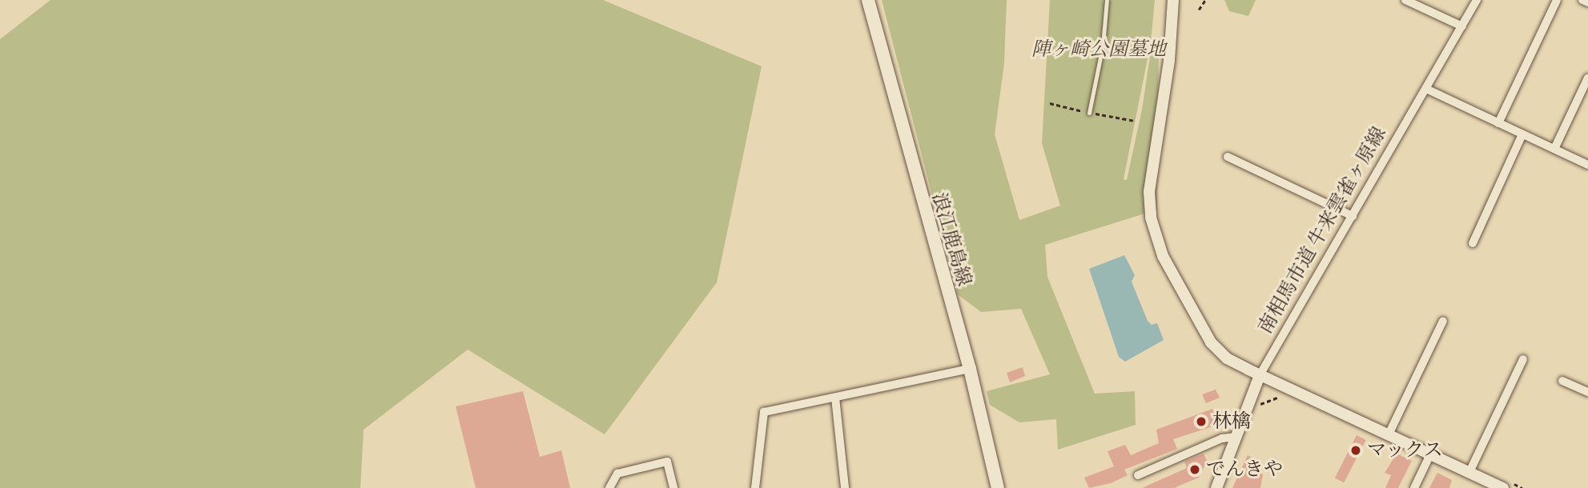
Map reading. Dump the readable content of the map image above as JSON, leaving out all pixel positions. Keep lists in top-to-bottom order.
{
  "streets": {
    "main road": ["浪江鹿島線"],
    "street": ["南相馬市道 牛来雲雀ヶ原線"]
  },
  "parks": ["陣ヶ崎公園墓地"],
  "places": ["林檎", "マックス", "でんきや"]
}
